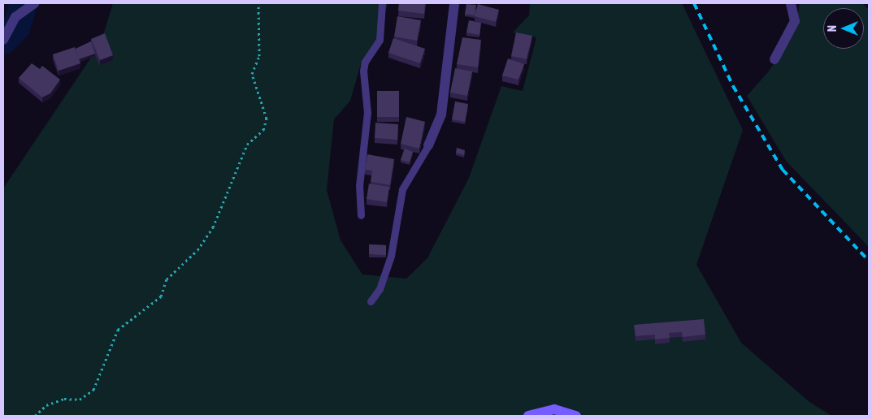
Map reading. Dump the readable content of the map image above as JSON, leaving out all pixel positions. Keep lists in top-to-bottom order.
{
  "north": "left"
}
